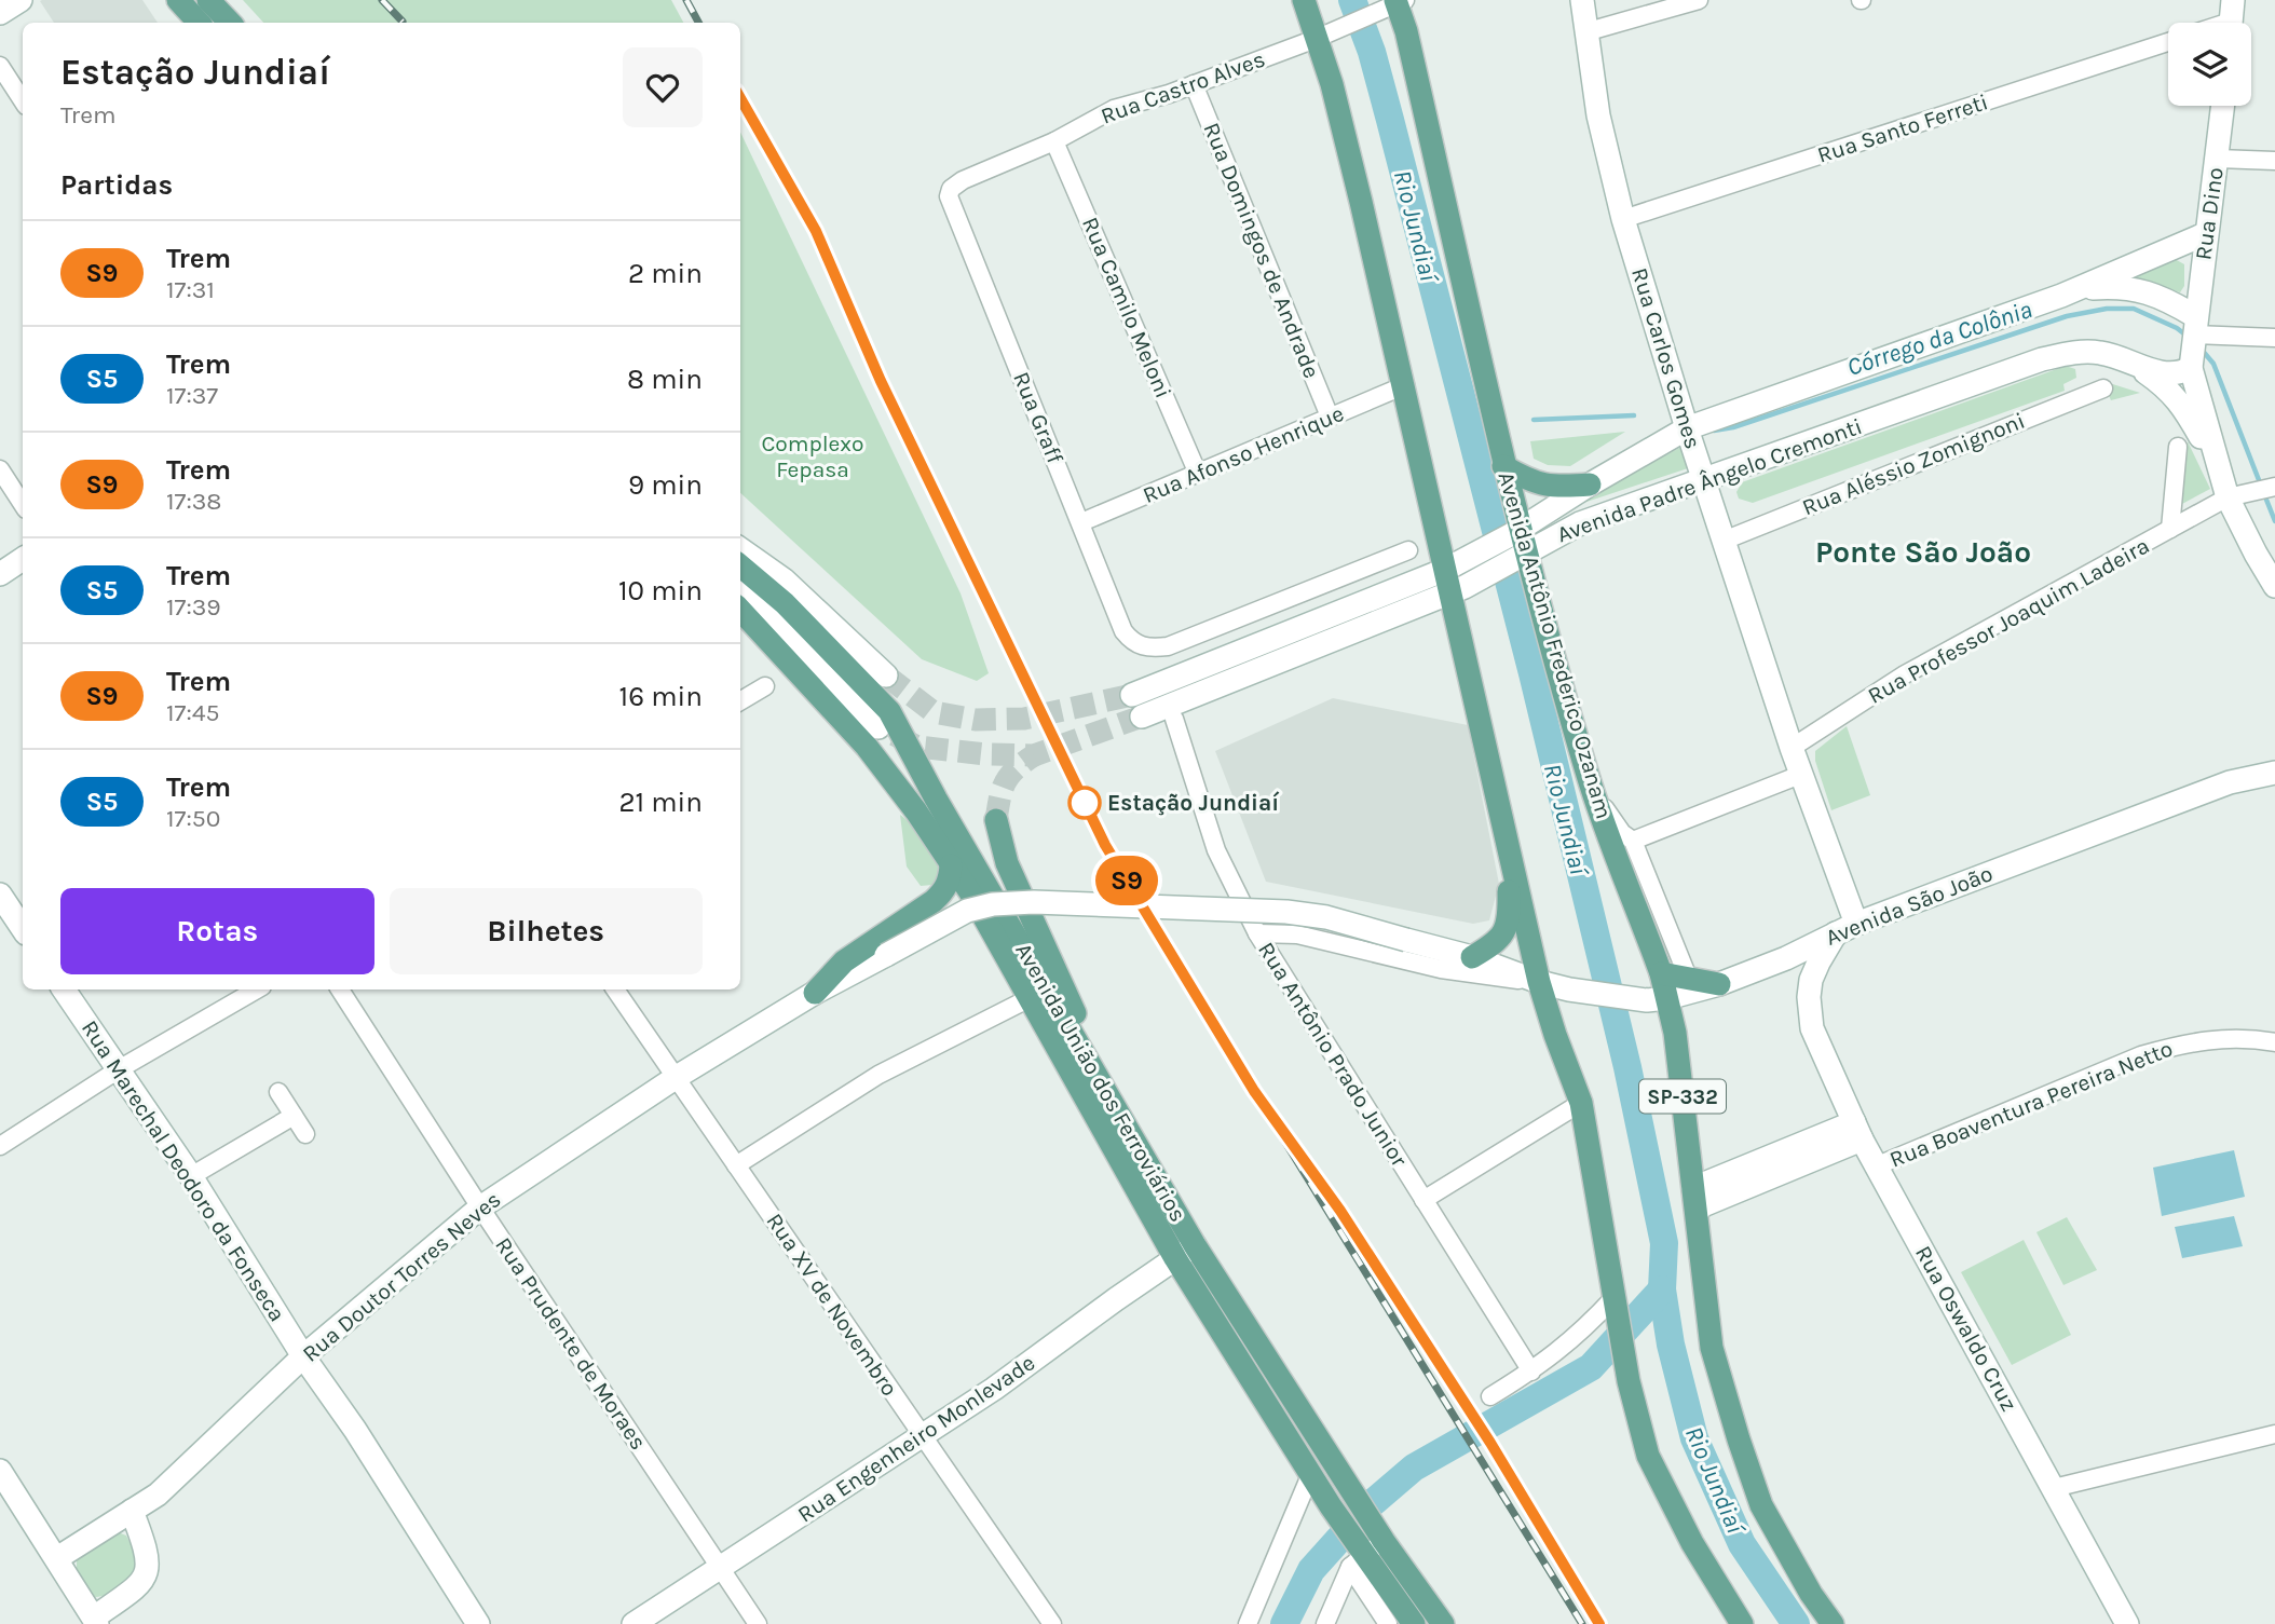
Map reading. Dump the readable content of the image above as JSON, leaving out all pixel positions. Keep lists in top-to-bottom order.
{
  "streets": {
    "main road": [
      "Rua Dino",
      "Rua Carlos Gomes",
      "Avenida Padre Ângelo Cremonti",
      "Avenida Antônio Frederico Ozanam",
      "Avenida São João",
      "Avenida União dos Ferroviários",
      "SP-332",
      "Rua Marechal Deodoro da Fonseca",
      "Rua Doutor Torres Neves",
      "Rua Oswaldo Cruz",
      "Rua Engenheiro Monlevade"
    ],
    "street": [
      "Rua Castro Alves",
      "Rua Santo Ferreti",
      "Rua Domingos de Andrade",
      "Rua Camilo Meloni",
      "Rua Graff",
      "Rua Afonso Henrique",
      "Rua Aléssio Zomignoni",
      "Rua Professor Joaquim Ladeira",
      "Rua Antônio Prado Junior",
      "Rua Boaventura Pereira Netto",
      "Rua XV de Novembro",
      "Rua Prudente de Moraes"
    ]
  },
  "crossings": [
    ["Rua Castro Alves", "Rua Domingos de Andrade"],
    ["Rua Castro Alves", "Rua Camilo Meloni"],
    ["Rua Castro Alves", "Rua Graff"],
    ["Rua Castro Alves", "Avenida Antônio Frederico Ozanam"],
    ["Rua Santo Ferreti", "Rua Carlos Gomes"],
    ["Rua Dino", "Avenida Padre Ângelo Cremonti"],
    ["Rua Domingos de Andrade", "Rua Afonso Henrique"],
    ["Rua Camilo Meloni", "Rua Afonso Henrique"],
    ["Rua Carlos Gomes", "Rua Aléssio Zomignoni"],
    ["Rua Carlos Gomes", "Avenida Padre Ângelo Cremonti"],
    ["Rua Carlos Gomes", "Rua Professor Joaquim Ladeira"],
    ["Rua Carlos Gomes", "Avenida São João"],
    ["Rua Carlos Gomes", "Rua Oswaldo Cruz"],
    ["Rua Graff", "Rua Afonso Henrique"],
    ["Avenida Padre Ângelo Cremonti", "Avenida Antônio Frederico Ozanam"],
    ["Avenida Antônio Frederico Ozanam", "Avenida São João"],
    ["Avenida São João", "Rua Antônio Prado Junior"],
    ["Avenida São João", "Rua Doutor Torres Neves"],
    ["Avenida São João", "Rua Oswaldo Cruz"],
    ["Avenida União dos Ferroviários", "Rua Engenheiro Monlevade"],
    ["Rua Boaventura Pereira Netto", "Rua Oswaldo Cruz"],
    ["Rua Marechal Deodoro da Fonseca", "Rua Doutor Torres Neves"],
    ["Rua Doutor Torres Neves", "Rua XV de Novembro"],
    ["Rua Doutor Torres Neves", "Rua Prudente de Moraes"],
    ["Rua XV de Novembro", "Rua Engenheiro Monlevade"],
    ["Rua Prudente de Moraes", "Rua Engenheiro Monlevade"]
  ],
  "districts": ["Ponte São João"],
  "water": ["Rio Jundiaí", "Córrego da Colônia"],
  "parks": ["Complexo Fepasa"],
  "places": ["Estação Jundiaí"],
  "page": {
    "on_map": "S9",
    "heading": [
      ["Estação Jundiaí", "Trem"],
      "Partidas"
    ],
    "list": [
      {
        "mark": "S9",
        "name": "Trem",
        "note": "17:31",
        "value": "2 min"
      },
      {
        "mark": "S5",
        "name": "Trem",
        "note": "17:37",
        "value": "8 min"
      },
      {
        "mark": "S9",
        "name": "Trem",
        "note": "17:38",
        "value": "9 min"
      },
      {
        "mark": "S5",
        "name": "Trem",
        "note": "17:39",
        "value": "10 min"
      },
      {
        "mark": "S9",
        "name": "Trem",
        "note": "17:45",
        "value": "16 min"
      },
      {
        "mark": "S5",
        "name": "Trem",
        "note": "17:50",
        "value": "21 min"
      }
    ],
    "buttons": ["Rotas", "Bilhetes"]
  }
}
